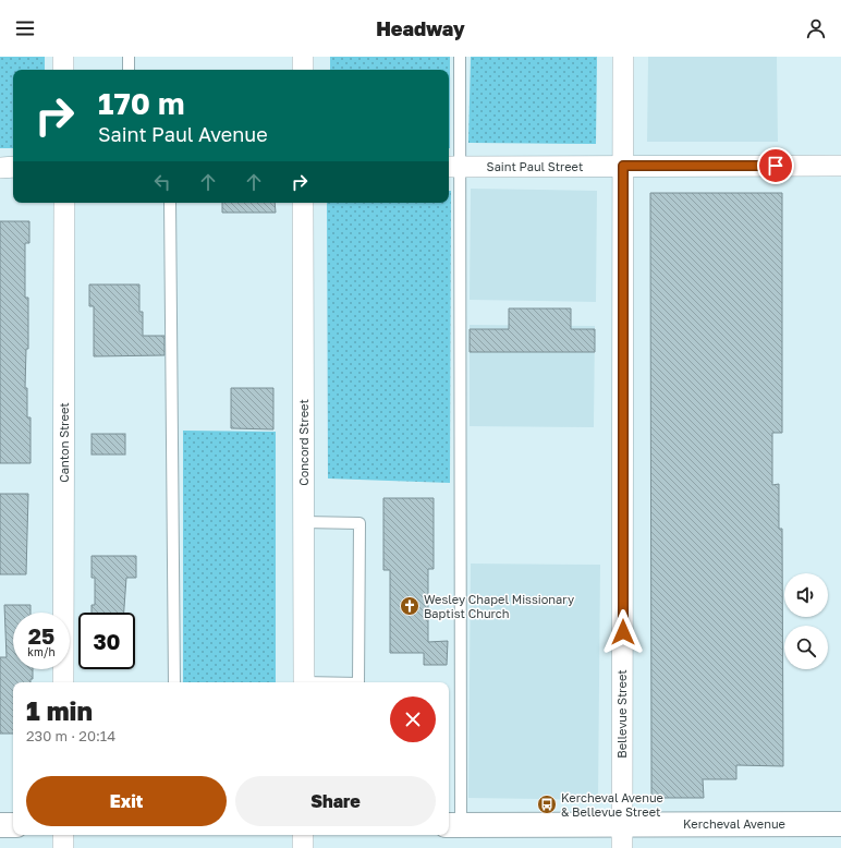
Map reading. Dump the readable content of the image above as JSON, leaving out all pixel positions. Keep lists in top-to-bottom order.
{
  "streets": {
    "street": [
      "Saint Paul Street",
      "Canton Street",
      "Concord Street",
      "Bellevue Street",
      "Kercheval Avenue"
    ]
  },
  "crossings": [
    ["Saint Paul Street", "Bellevue Street"],
    ["Bellevue Street", "Kercheval Avenue"]
  ],
  "places": {
    "church": ["Wesley Chapel Missionary Baptist Church"],
    "bus stop": ["Kercheval Avenue & Bellevue Street"]
  },
  "page": {
    "header": "Headway",
    "turn": ["170 m", "Saint Paul Avenue"],
    "speed": "25 km/h",
    "limit": "30",
    "heading": ["1 min", "230 m · 20:14"],
    "buttons": ["Exit", "Share"]
  }
}
